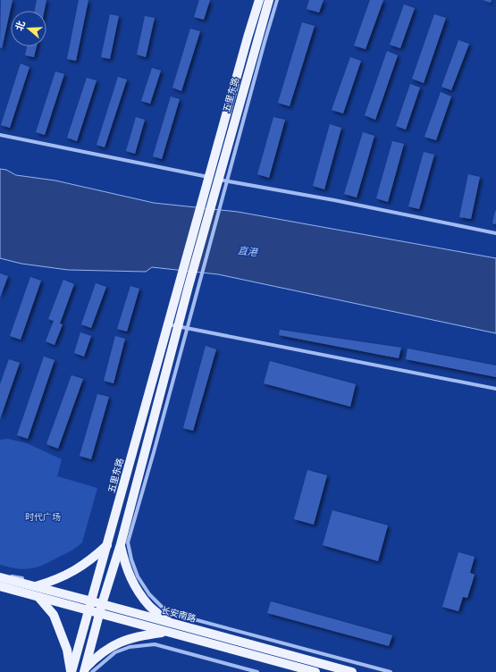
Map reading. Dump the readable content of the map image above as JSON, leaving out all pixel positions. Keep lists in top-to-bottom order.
{
  "streets": {
    "main road": ["五里东路", "长安南路"]
  },
  "crossings": [
    ["五里东路", "长安南路"]
  ],
  "water": ["直港"],
  "parks": ["时代广场"],
  "north": "left"
}
